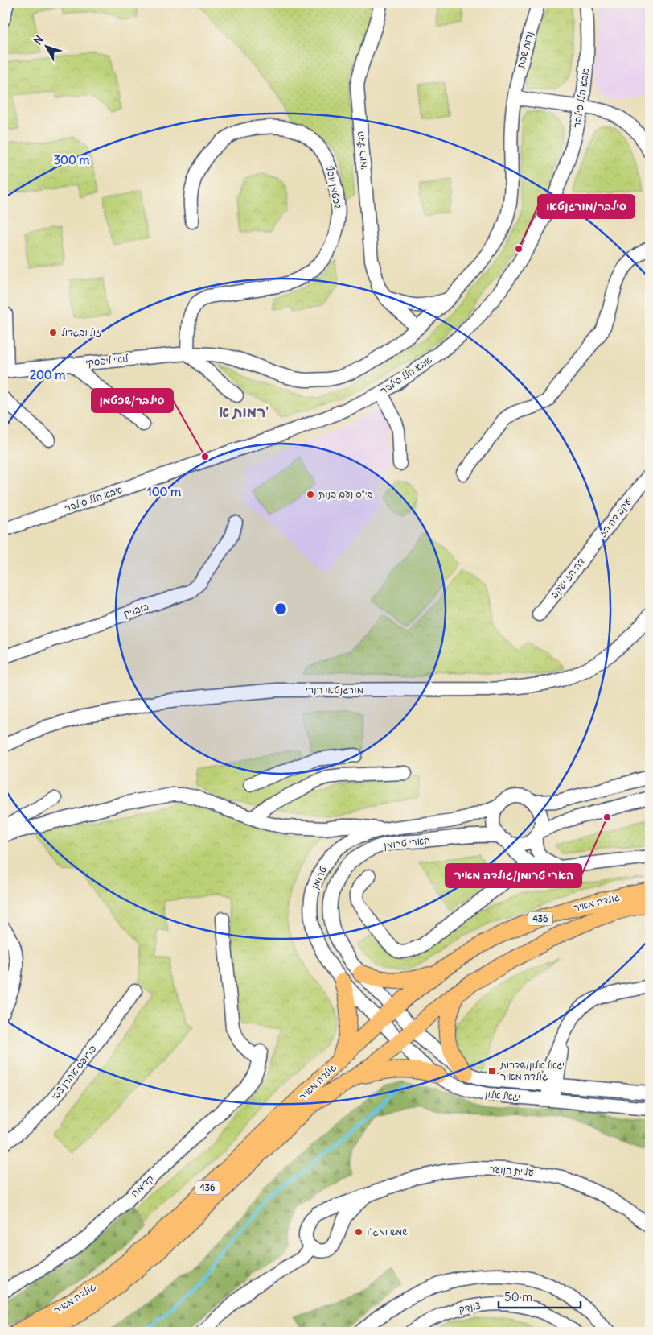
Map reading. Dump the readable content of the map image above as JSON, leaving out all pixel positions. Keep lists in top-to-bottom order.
{
  "streets": {
    "main road": ["גולדה מאיר", "436"],
    "street": [
      "נרות שבת",
      "אבא הלל סילבר",
      "הדף היומי",
      "שכטמן יוסף",
      "לואי ליפסקי",
      "יעקב דה הז",
      "דה הז יעקב",
      "בובליק",
      "מורגנטאו הנרי",
      "הארי טרומן",
      "טרומן",
      "פרופס אהרן צבי",
      "יגאל אלון",
      "עליית הנוער",
      "קדימה",
      "צונדק"
    ]
  },
  "crossings": [
    ["שכטמן יוסף", "לואי ליפסקי"],
    ["יעקב דה הז", "דה הז יעקב"],
    ["הארי טרומן", "טרומן"],
    ["הארי טרומן", "גולדה מאיר"],
    ["הארי טרומן", "יגאל אלון"],
    ["גולדה מאיר", "יגאל אלון"]
  ],
  "districts": ["רמות א'"],
  "places": {
    "other": [
      "סילבר/מורגנטאו",
      "זול ובגדול",
      "סילבר/שכטמן",
      "בי\"ס נעם בנות",
      "הארי טרומן/גולדה מאיר",
      "שמש ומג\"ן"
    ],
    "transit": ["יגאל אלון/שדרות גולדה מאיר"]
  },
  "scale_bar": "50 m",
  "north": "top left",
  "rings": ["300 m", "200 m", "100 m"]
}
